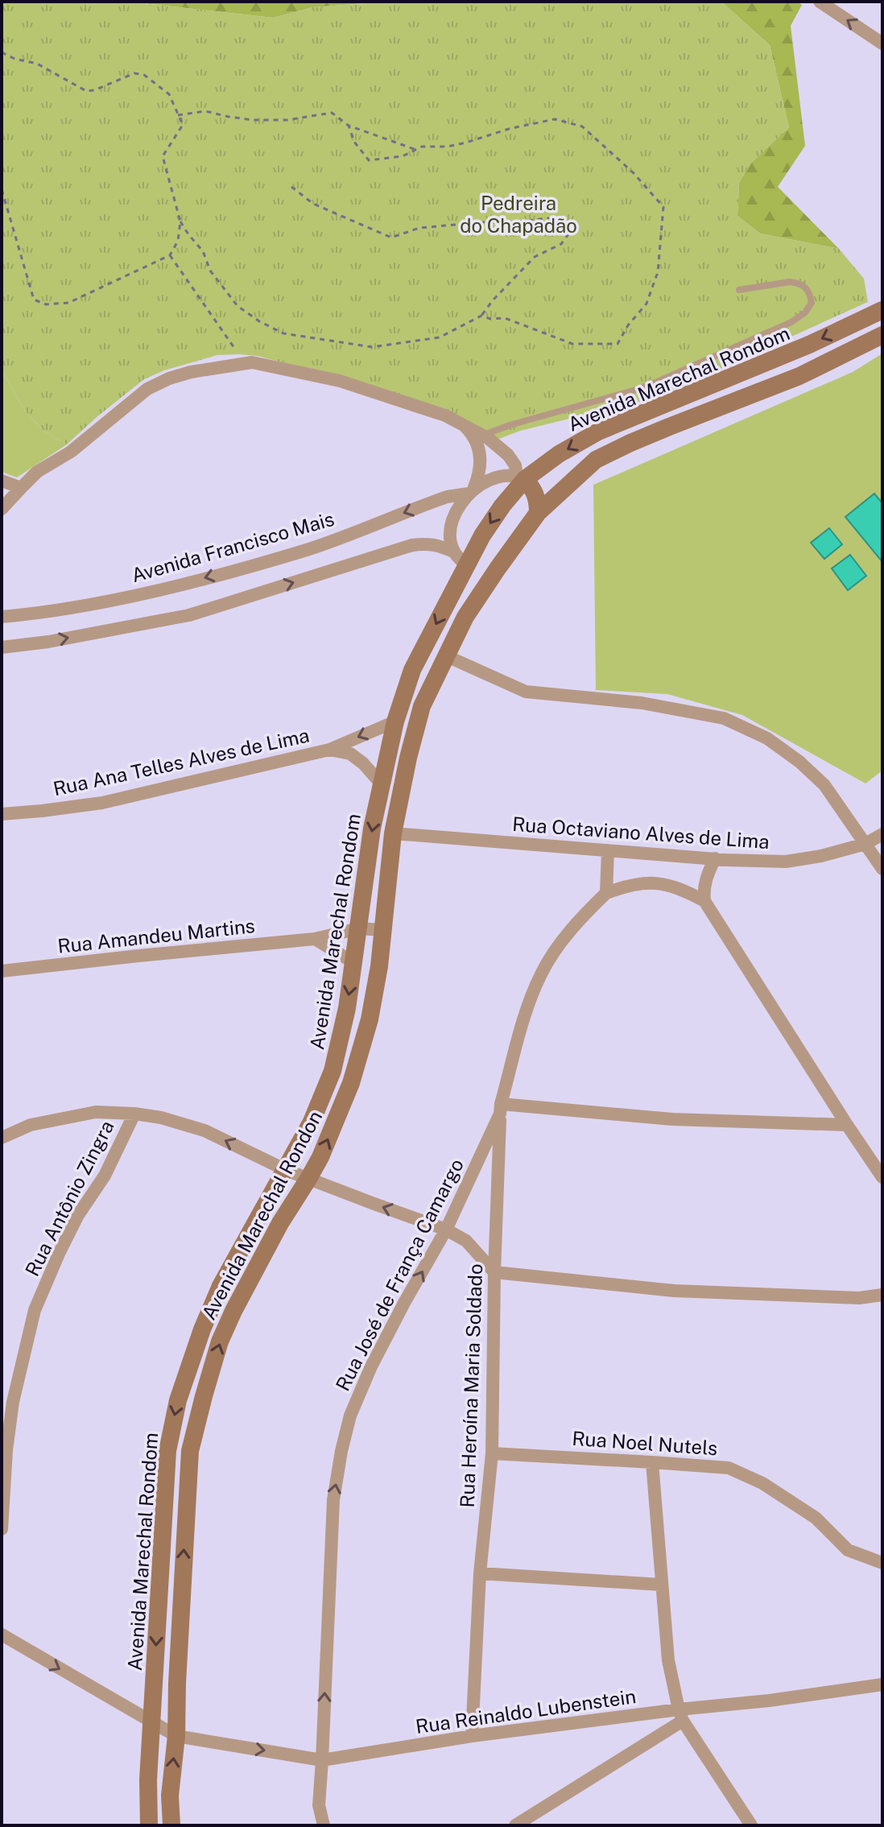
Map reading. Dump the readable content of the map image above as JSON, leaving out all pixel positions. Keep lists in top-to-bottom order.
{
  "streets": {
    "main road": ["Avenida Marechal Rondom", "Avenida Marechal Rondon"],
    "street": [
      "Avenida Francisco Mais",
      "Rua Ana Telles Alves de Lima",
      "Rua Octaviano Alves de Lima",
      "Rua Amandeu Martins",
      "Rua Antônio Zingra",
      "Rua José de França Camargo",
      "Rua Heroína Maria Soldado",
      "Rua Noel Nutels",
      "Rua Reinaldo Lubenstein"
    ]
  },
  "crossings": [
    ["Avenida Marechal Rondom", "Avenida Francisco Mais"],
    ["Avenida Marechal Rondom", "Rua Ana Telles Alves de Lima"],
    ["Avenida Marechal Rondom", "Rua Amandeu Martins"],
    ["Rua Octaviano Alves de Lima", "Avenida Marechal Rondon"],
    ["Rua Amandeu Martins", "Avenida Marechal Rondon"],
    ["Avenida Marechal Rondon", "Rua Reinaldo Lubenstein"],
    ["Rua José de França Camargo", "Rua Heroína Maria Soldado"],
    ["Rua José de França Camargo", "Rua Reinaldo Lubenstein"],
    ["Rua Heroína Maria Soldado", "Rua Noel Nutels"],
    ["Rua Heroína Maria Soldado", "Rua Reinaldo Lubenstein"]
  ],
  "one_way": ["Avenida Marechal Rondom", "Avenida Marechal Rondon", "Rua José de França Camargo"],
  "parks": ["Pedreira do Chapadão"]
}
